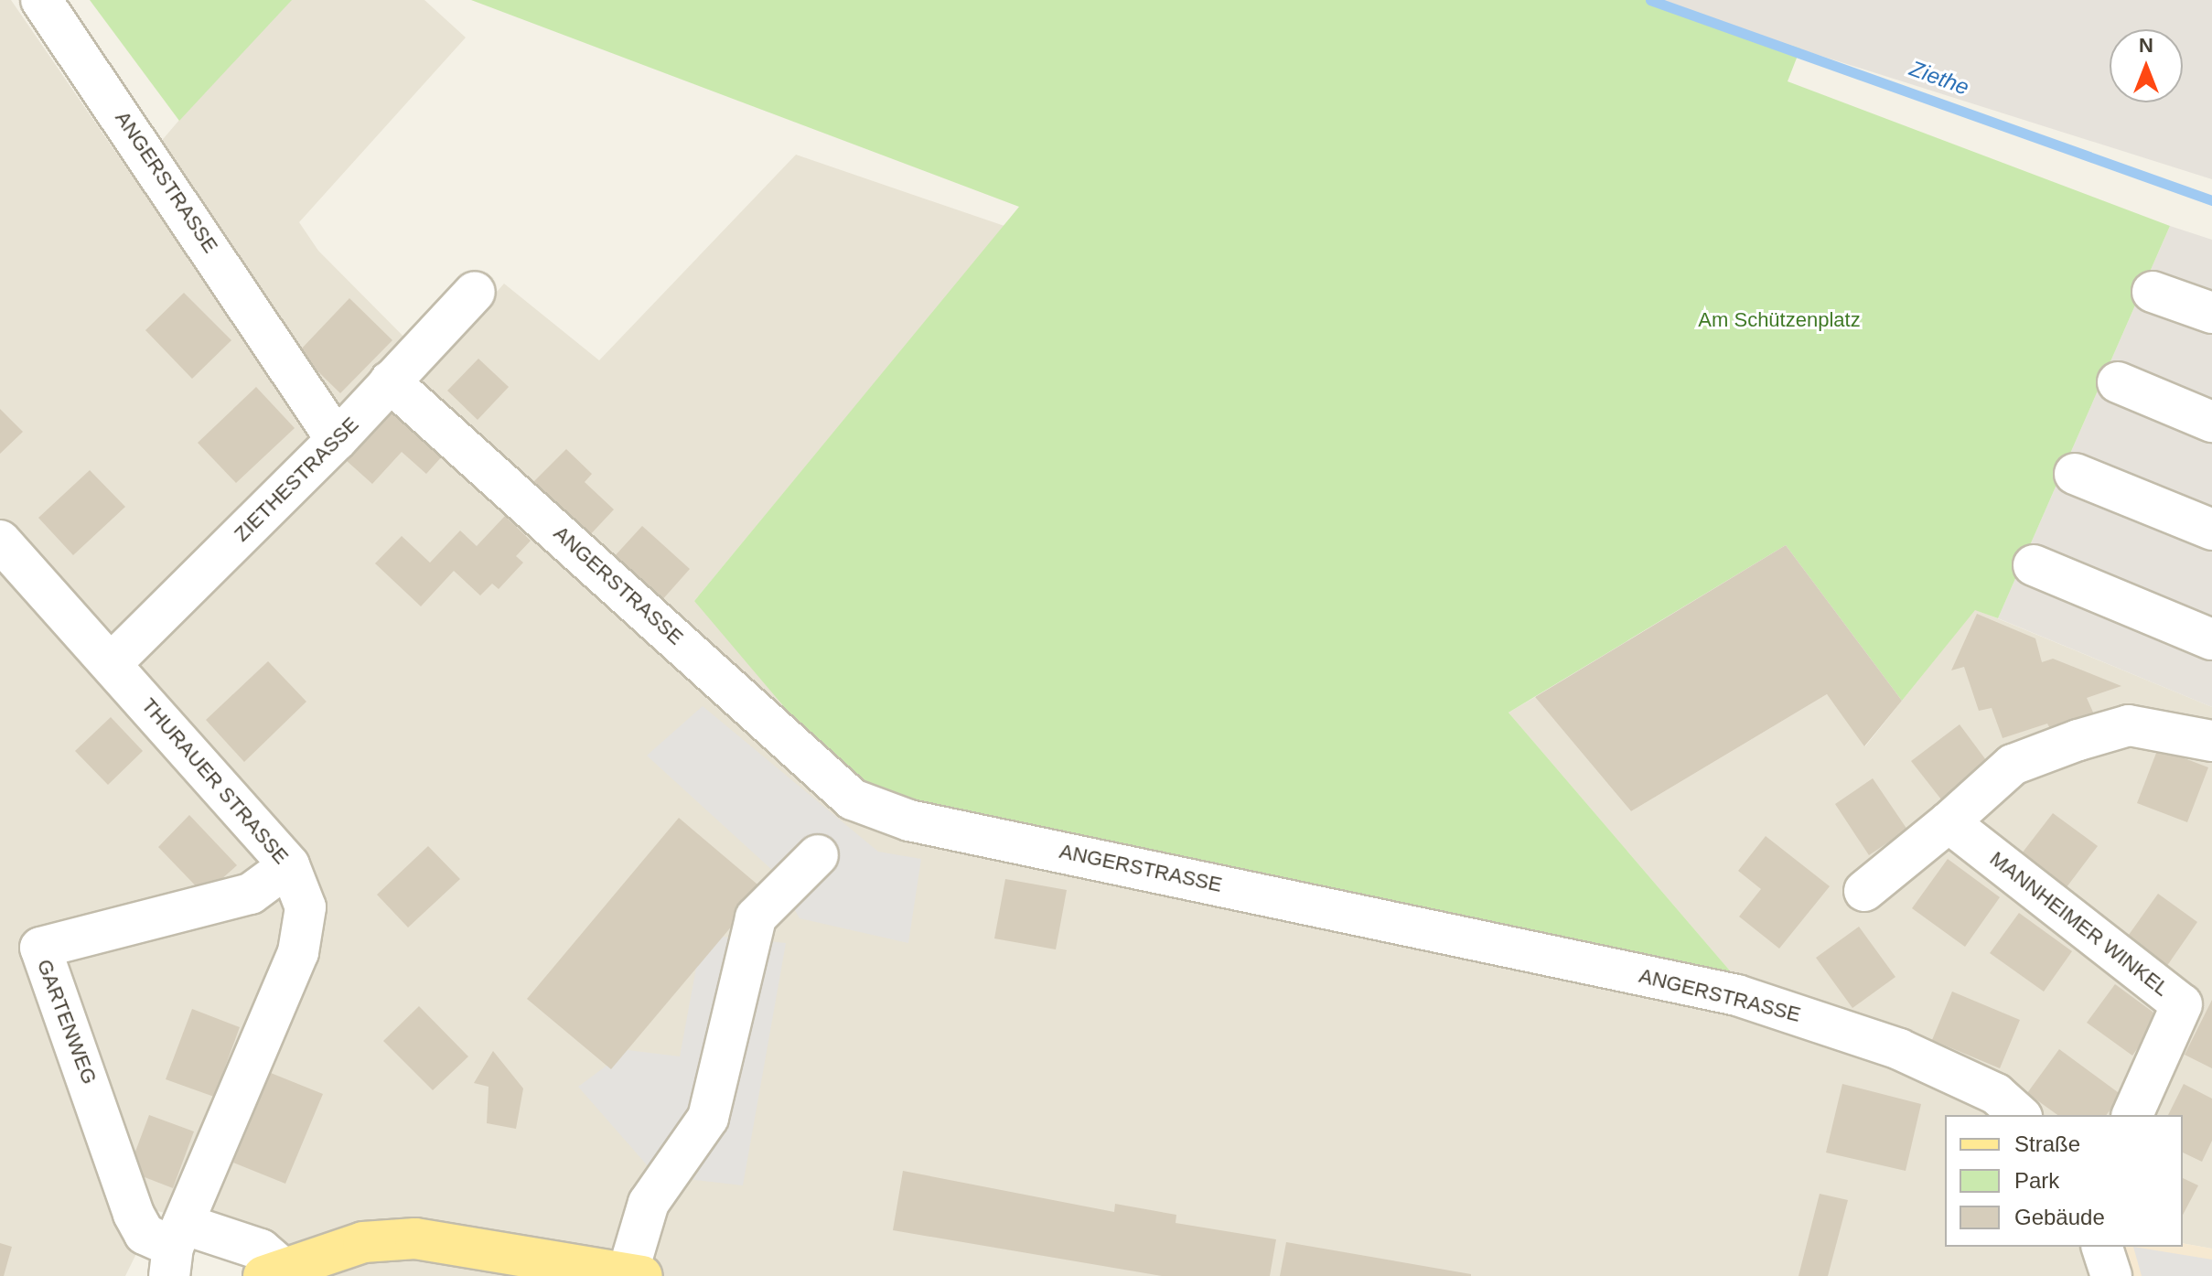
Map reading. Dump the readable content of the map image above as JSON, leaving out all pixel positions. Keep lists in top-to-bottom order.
{
  "streets": {
    "street": [
      "ANGERSTRASSE",
      "ZIETHESTRASSE",
      "THURAUER STRASSE",
      "MANNHEIMER WINKEL",
      "GARTENWEG"
    ]
  },
  "crossings": [
    ["ANGERSTRASSE", "ZIETHESTRASSE"],
    ["ZIETHESTRASSE", "THURAUER STRASSE"],
    ["THURAUER STRASSE", "GARTENWEG"]
  ],
  "water": ["Ziethe"],
  "parks": ["Am Schützenplatz"],
  "legend": ["Straße", "Park", "Gebäude"],
  "north": "top"
}
